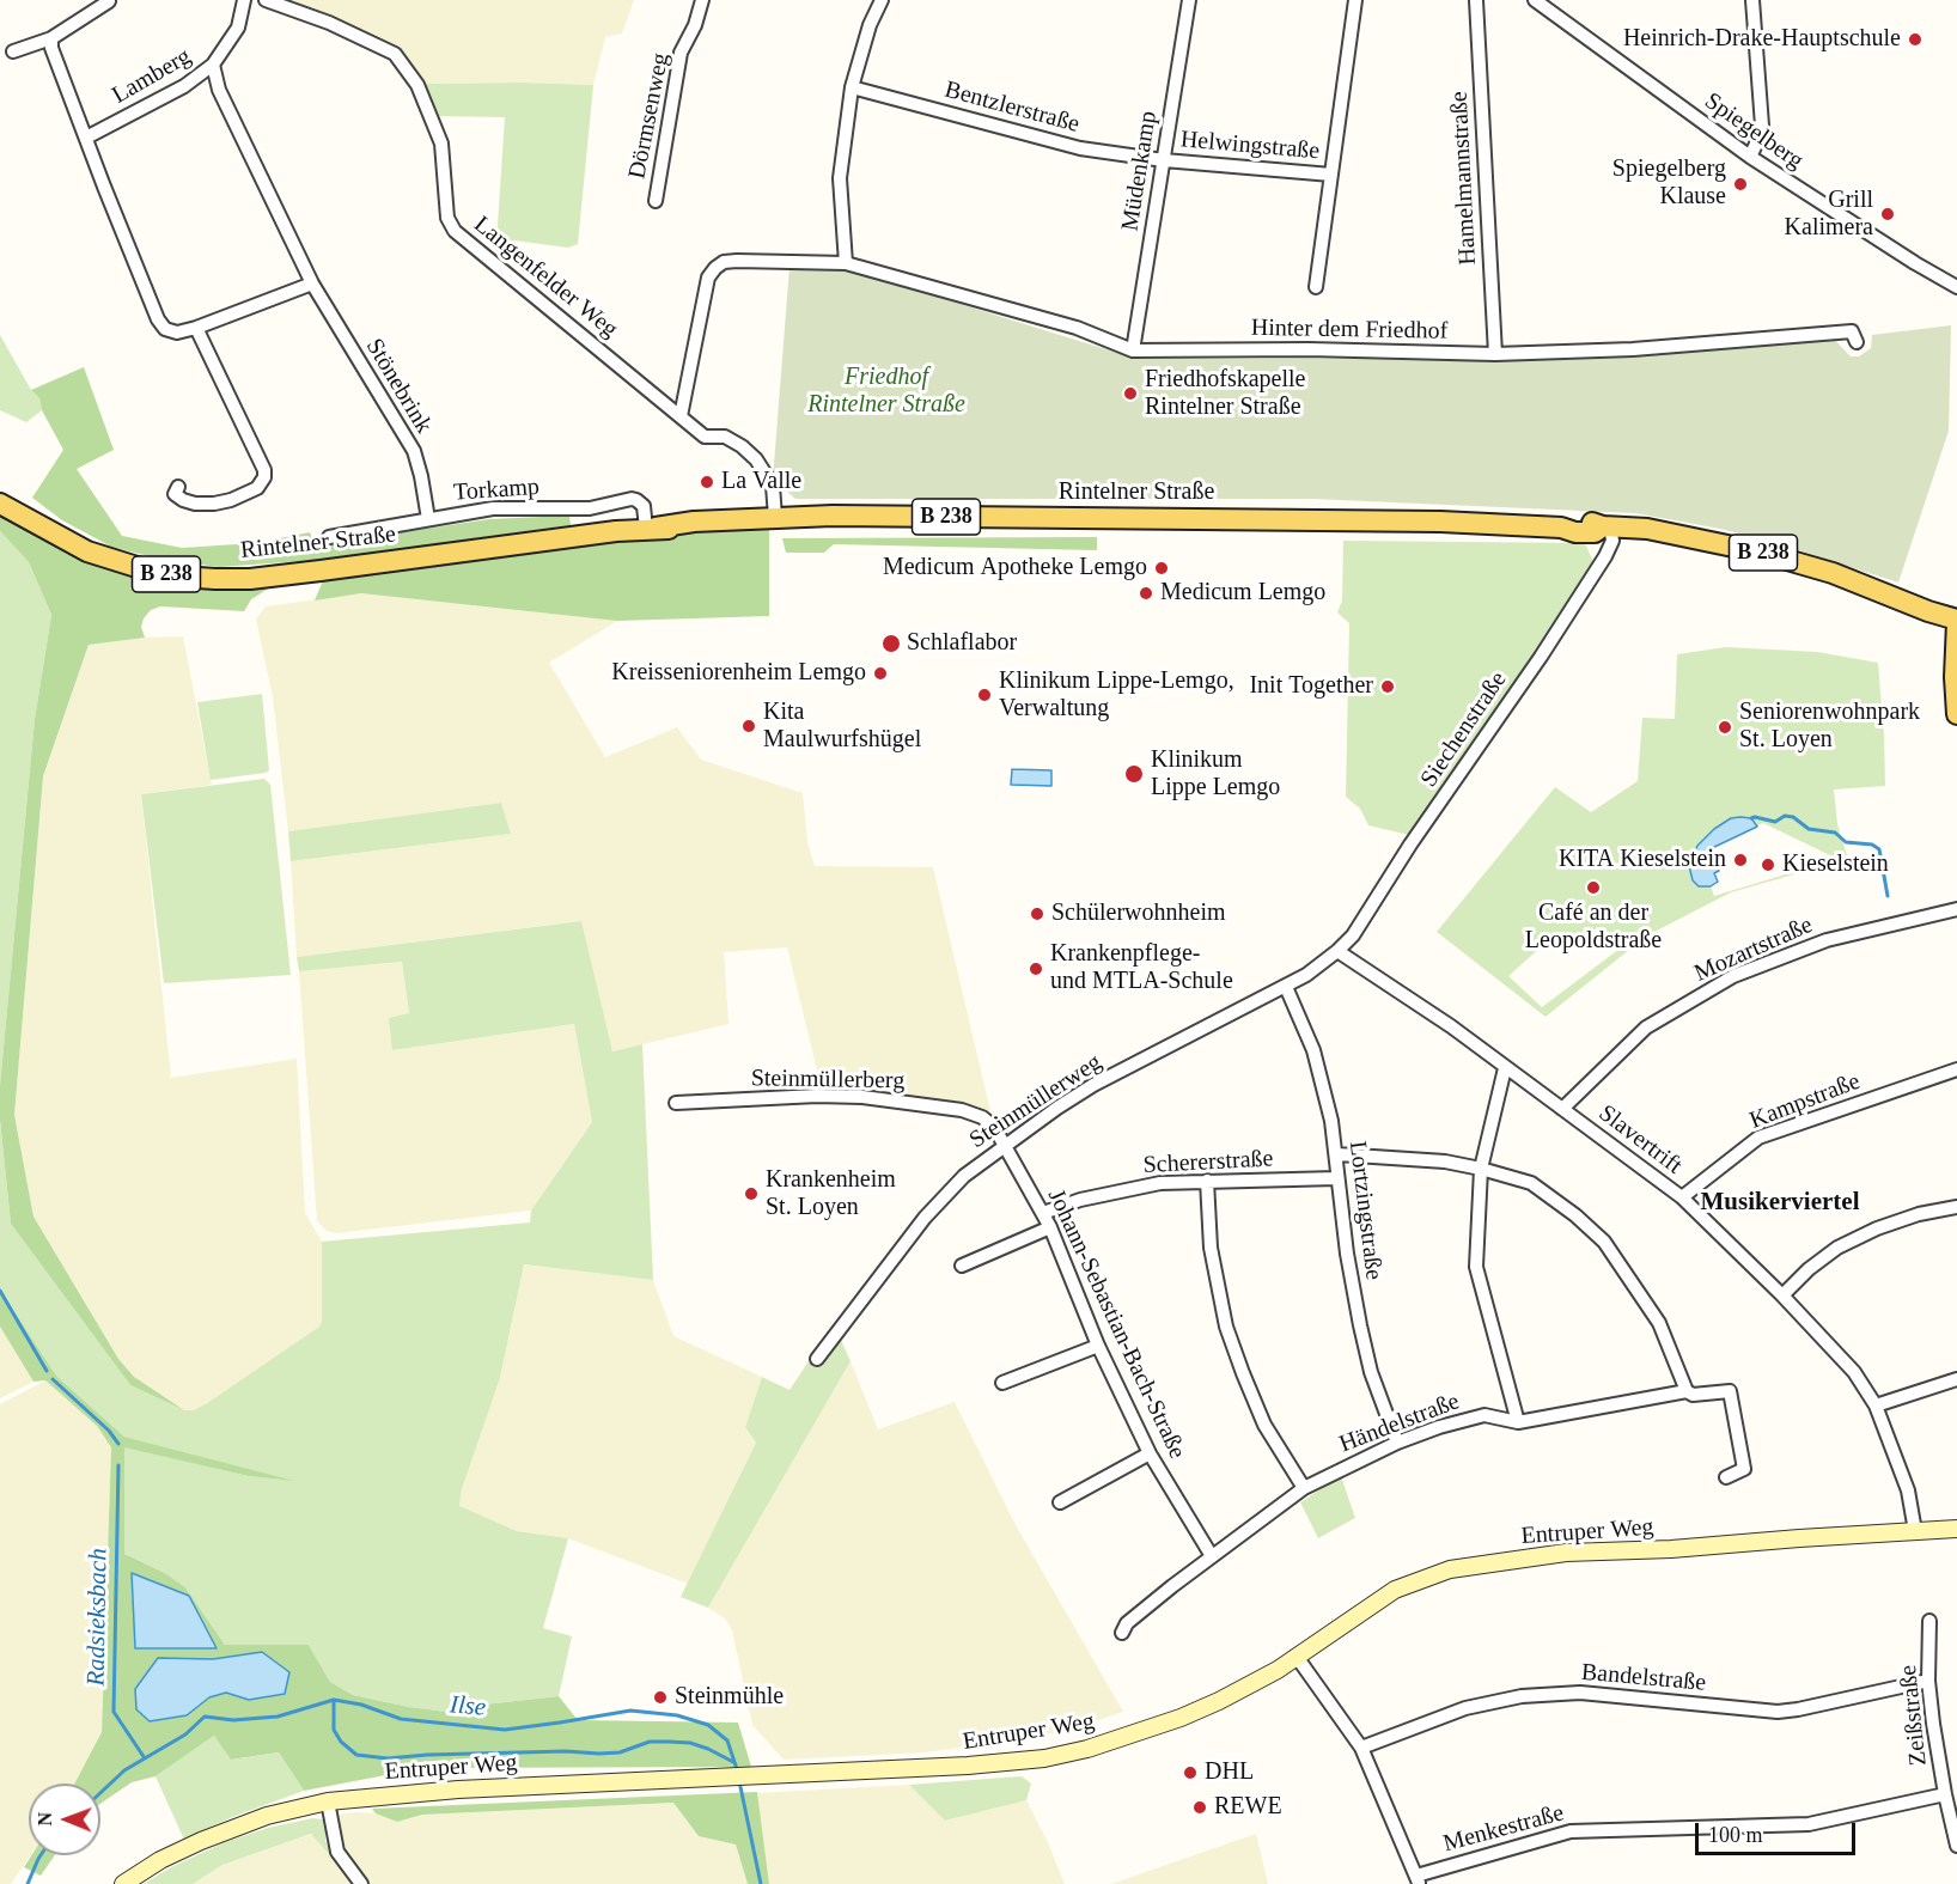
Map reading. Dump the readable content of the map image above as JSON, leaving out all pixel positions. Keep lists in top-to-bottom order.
{
  "streets": {
    "main road": ["Rintelner Straße", "B 238", "Entruper Weg"],
    "street": [
      "Lamberg",
      "Bentzlerstraße",
      "Dörmsenweg",
      "Spiegelberg",
      "Helwingstraße",
      "Müdenkamp",
      "Hamelmannstraße",
      "Langenfelder Weg",
      "Hinter dem Friedhof",
      "Stönebrink",
      "Torkamp",
      "Siechenstraße",
      "Mozartstraße",
      "Steinmüllerberg",
      "Steinmüllerweg",
      "Kampstraße",
      "Slavertrift",
      "Schererstraße",
      "Lortzingstraße",
      "Johann-Sebastian-Bach-Straße",
      "Händelstraße",
      "Bandelstraße",
      "Zeißstraße",
      "Menkestraße"
    ]
  },
  "crossings": [
    ["Lamberg", "Stönebrink"],
    ["Bentzlerstraße", "Helwingstraße"],
    ["Bentzlerstraße", "Müdenkamp"],
    ["Helwingstraße", "Müdenkamp"],
    ["Müdenkamp", "Hinter dem Friedhof"],
    ["Hamelmannstraße", "Hinter dem Friedhof"],
    ["Langenfelder Weg", "Rintelner Straße"],
    ["Stönebrink", "Torkamp"],
    ["Torkamp", "Rintelner Straße"],
    ["Rintelner Straße", "B 238"],
    ["Rintelner Straße", "Siechenstraße"],
    ["Siechenstraße", "Steinmüllerweg"],
    ["Siechenstraße", "Slavertrift"],
    ["Mozartstraße", "Slavertrift"],
    ["Steinmüllerberg", "Steinmüllerweg"],
    ["Steinmüllerberg", "Johann-Sebastian-Bach-Straße"],
    ["Steinmüllerweg", "Slavertrift"],
    ["Steinmüllerweg", "Lortzingstraße"],
    ["Steinmüllerweg", "Johann-Sebastian-Bach-Straße"],
    ["Kampstraße", "Slavertrift"],
    ["Slavertrift", "Entruper Weg"],
    ["Schererstraße", "Lortzingstraße"],
    ["Schererstraße", "Johann-Sebastian-Bach-Straße"],
    ["Lortzingstraße", "Händelstraße"],
    ["Johann-Sebastian-Bach-Straße", "Händelstraße"],
    ["Bandelstraße", "Zeißstraße"],
    ["Zeißstraße", "Menkestraße"]
  ],
  "districts": ["Musikerviertel"],
  "water": ["Radsieksbach", "Ilse"],
  "parks": ["Friedhof Rintelner Straße"],
  "places": [
    "Heinrich-Drake-Hauptschule",
    "Spiegelberg Klause",
    "Grill Kalimera",
    "Friedhofskapelle Rintelner Straße",
    "La Valle",
    "Medicum Apotheke Lemgo",
    "Medicum Lemgo",
    "Schlaflabor",
    "Kreisseniorenheim Lemgo",
    "Init Together",
    "Klinikum Lippe-Lemgo, Verwaltung",
    "Kita Maulwurfshügel",
    "Seniorenwohnpark St. Loyen",
    "Klinikum Lippe Lemgo",
    "KITA Kieselstein",
    "Kieselstein",
    "Café an der Leopoldstraße",
    "Schülerwohnheim",
    "Krankenpflege- und MTLA-Schule",
    "Krankenheim St. Loyen",
    "Steinmühle",
    "DHL",
    "REWE"
  ],
  "scale_bar": "100 m",
  "north": "left"
}
